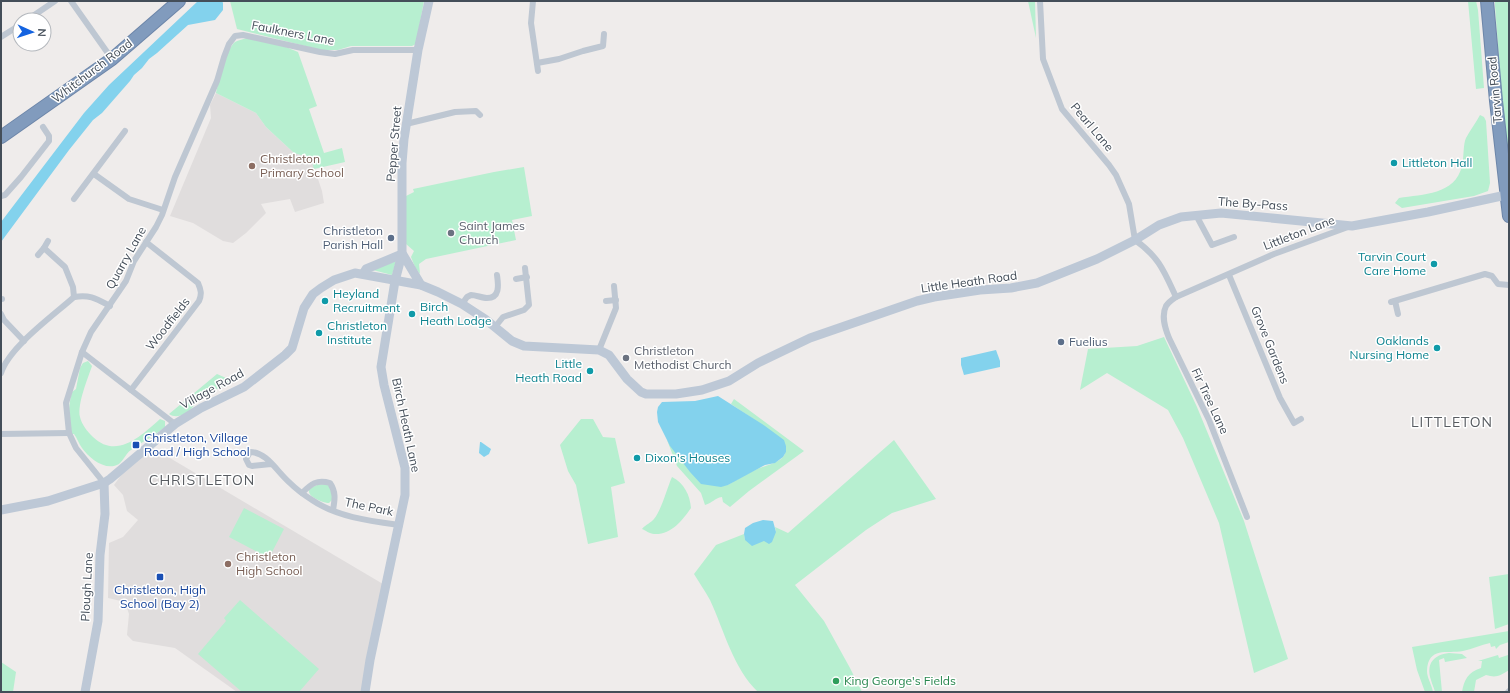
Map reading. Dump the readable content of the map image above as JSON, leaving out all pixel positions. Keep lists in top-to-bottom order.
{
  "streets": {
    "highway": ["Whitchurch Road", "Tarvin Road"],
    "street": [
      "Faulkners Lane",
      "Pearl Lane",
      "Pepper Street",
      "The By-Pass",
      "Littleton Lane",
      "Quarry Lane",
      "Little Heath Road",
      "Woodfields",
      "Grove Gardens",
      "Village Road",
      "Fir Tree Lane",
      "Birch Heath Lane",
      "The Park",
      "Plough Lane"
    ]
  },
  "crossings": [
    ["Faulkners Lane", "Pepper Street"],
    ["Faulkners Lane", "Quarry Lane"],
    ["Tarvin Road", "Littleton Lane"],
    ["Pearl Lane", "The By-Pass"],
    ["Pearl Lane", "Little Heath Road"],
    ["Pepper Street", "Village Road"],
    ["Pepper Street", "Birch Heath Lane"],
    ["The By-Pass", "Littleton Lane"],
    ["The By-Pass", "Little Heath Road"],
    ["Littleton Lane", "Grove Gardens"],
    ["Littleton Lane", "Fir Tree Lane"],
    ["Quarry Lane", "Woodfields"],
    ["Quarry Lane", "Village Road"],
    ["Quarry Lane", "Plough Lane"],
    ["Village Road", "Birch Heath Lane"],
    ["Village Road", "Plough Lane"],
    ["Birch Heath Lane", "The Park"]
  ],
  "districts": ["LITTLETON", "CHRISTLETON"],
  "places": {
    "other": [
      "Littleton Hall",
      "Christleton Primary School",
      "Saint James Church",
      "Christleton Parish Hall",
      "Tarvin Court Care Home",
      "Heyland Recruitment",
      "Birch Heath Lodge",
      "Christleton Institute",
      "Fuelius",
      "Oaklands Nursing Home",
      "Christleton Methodist Church",
      "Little Heath Road",
      "Dixon's Houses",
      "Christleton High School",
      "King George's Fields"
    ],
    "transit": ["Christleton, Village Road / High School", "Christleton, High School (Bay 2)"]
  },
  "north": "right"
}
